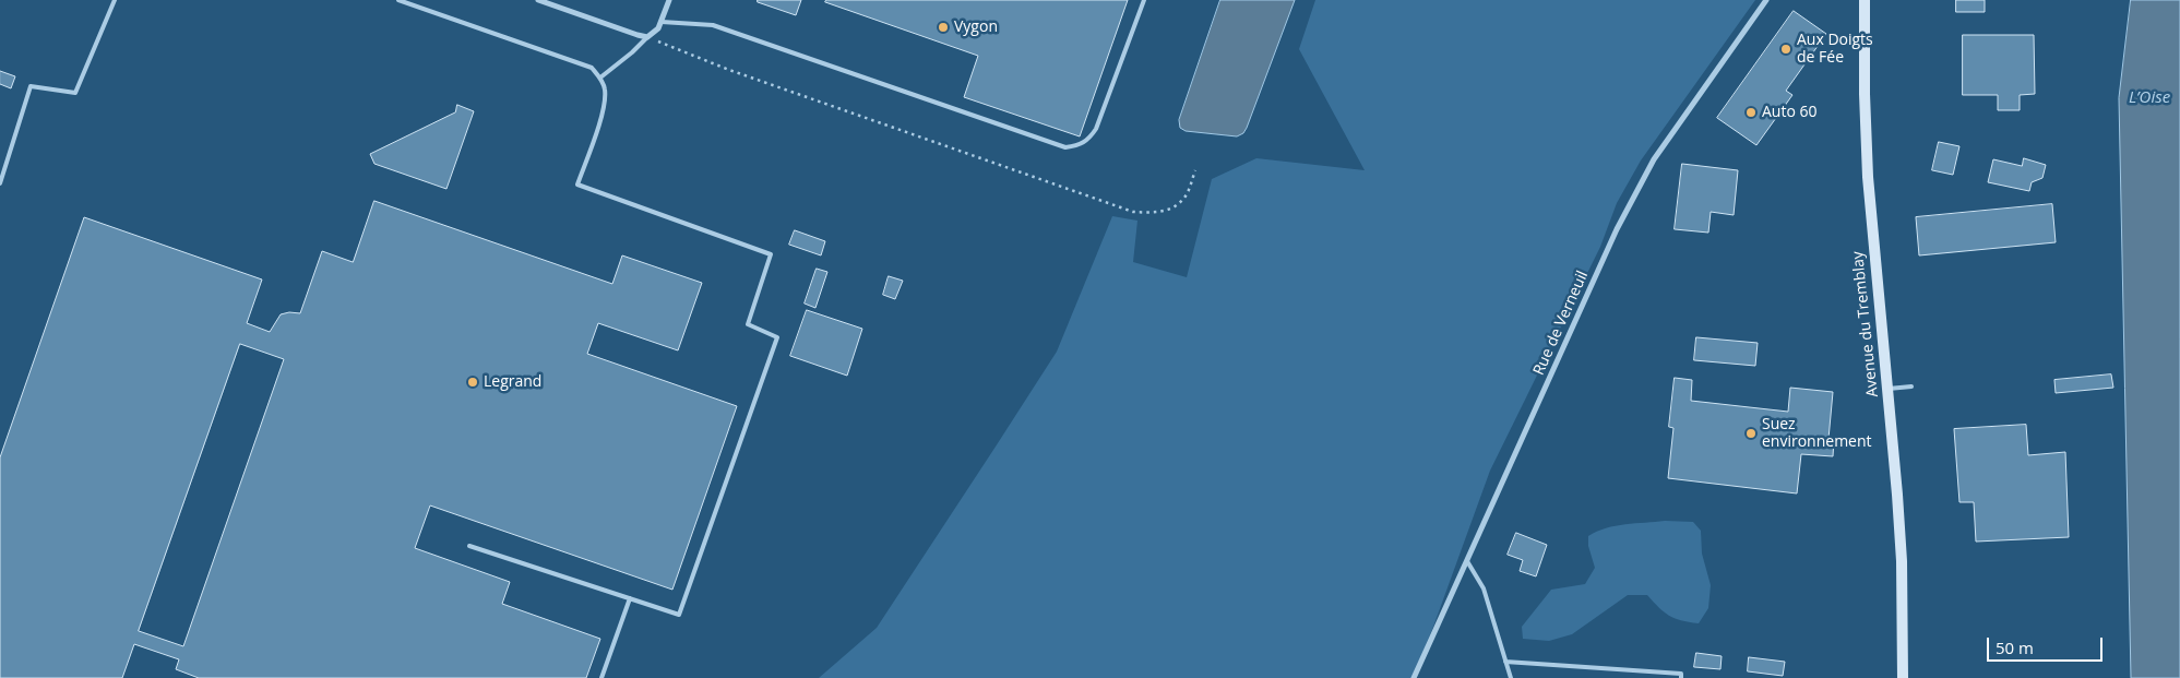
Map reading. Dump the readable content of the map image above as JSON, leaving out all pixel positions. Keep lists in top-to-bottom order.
{
  "streets": {
    "main road": ["Avenue du Tremblay"],
    "street": ["Rue de Verneuil"]
  },
  "water": ["L’Oise"],
  "places": [
    "Vygon",
    "Aux Doigts de Fée",
    "Auto 60",
    "Legrand",
    "Suez environnement"
  ],
  "scale_bar": "50 m"
}
